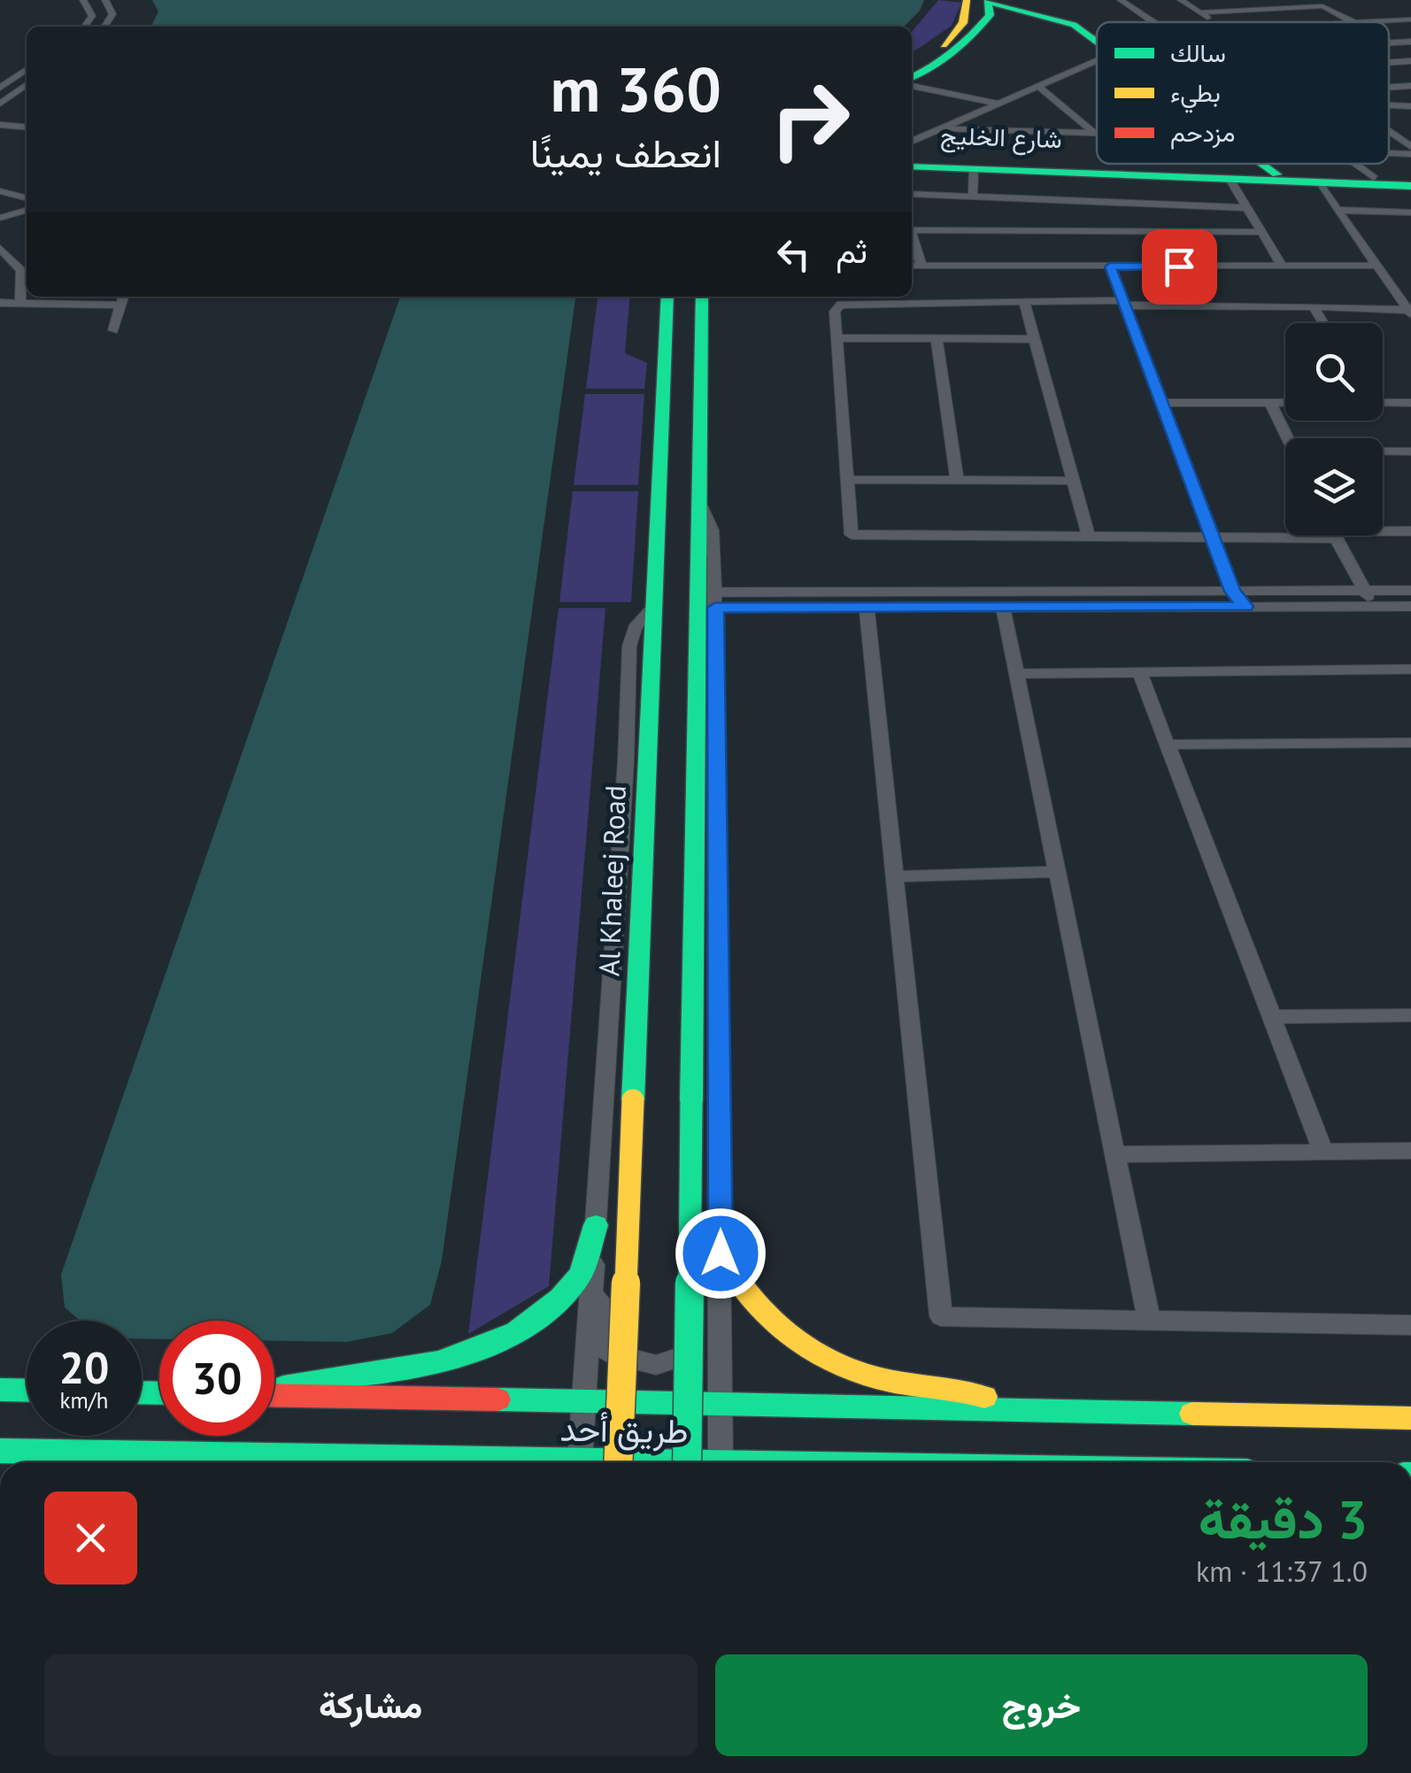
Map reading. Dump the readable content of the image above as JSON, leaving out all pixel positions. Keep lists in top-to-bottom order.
{
  "streets": {
    "main road": ["شارع الخليج", "Al Khaleej Road", "طريق أحد"]
  },
  "legend": ["سالك", "بطيء", "مزدحم"],
  "page": {
    "turn": ["360 m", "انعطف يمينًا"],
    "then": "ثم",
    "speed": "20 km/h",
    "limit": "30",
    "heading": ["3 دقيقة", "1.0 km · 11:37"],
    "buttons": ["خروج", "مشاركة"]
  }
}
